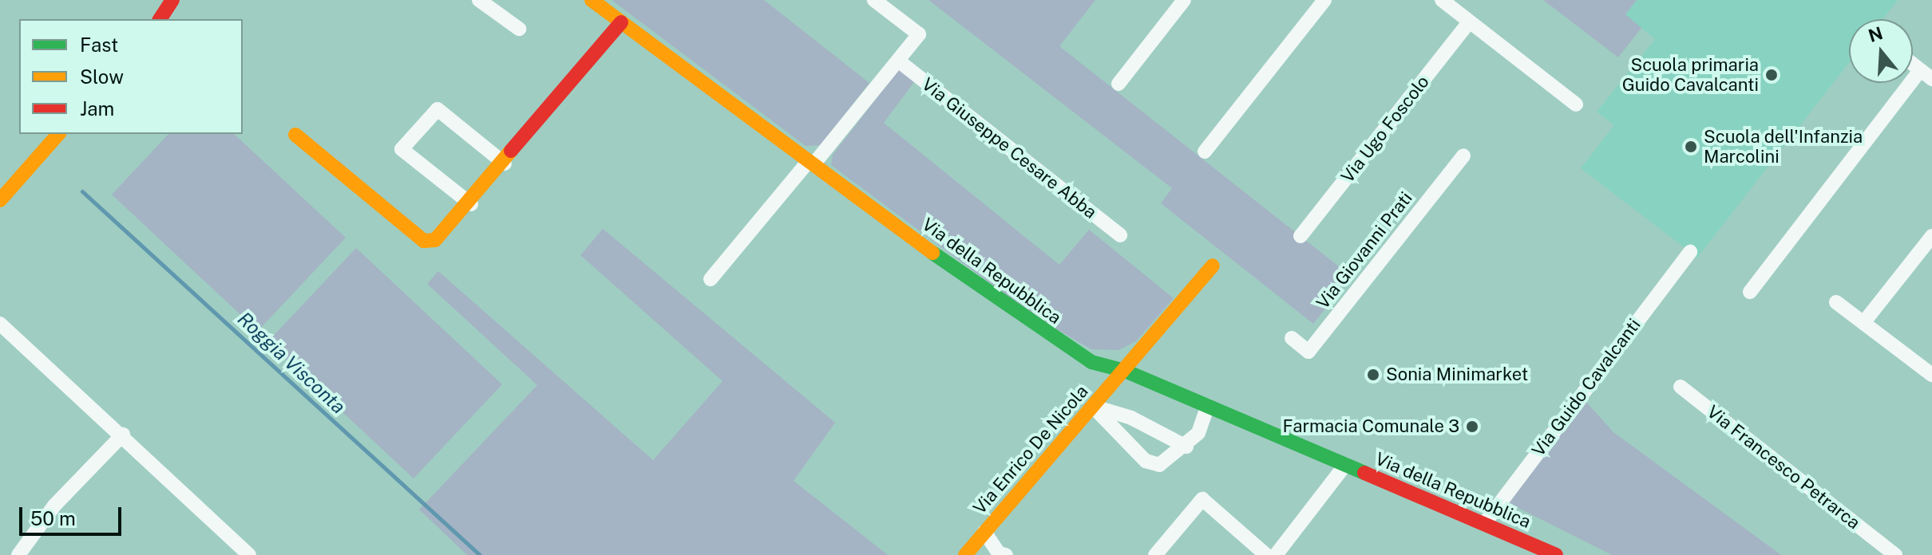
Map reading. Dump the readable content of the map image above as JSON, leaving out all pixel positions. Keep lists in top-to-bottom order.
{
  "streets": {
    "street": [
      "Via Ugo Foscolo",
      "Via Giuseppe Cesare Abba",
      "Via Giovanni Prati",
      "Via della Repubblica",
      "Via Guido Cavalcanti",
      "Via Enrico De Nicola",
      "Via Francesco Petrarca"
    ]
  },
  "crossings": [
    ["Via della Repubblica", "Via Guido Cavalcanti"],
    ["Via della Repubblica", "Via Enrico De Nicola"]
  ],
  "water": ["Roggia Visconta"],
  "places": [
    "Scuola primaria Guido Cavalcanti",
    "Scuola dell'Infanzia Marcolini",
    "Sonia Minimarket",
    "Farmacia Comunale 3"
  ],
  "legend": ["Fast", "Slow", "Jam"],
  "scale_bar": "50 m",
  "north": "top"
}
